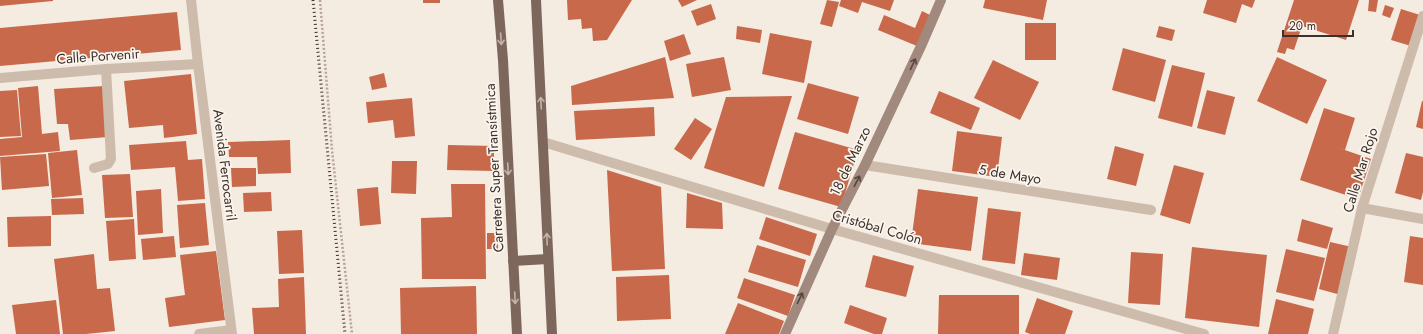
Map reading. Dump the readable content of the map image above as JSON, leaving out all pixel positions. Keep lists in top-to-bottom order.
{
  "streets": {
    "main road": ["18 de Marzo", "Carretera Super Transístmica"],
    "street": [
      "Calle Porvenir",
      "Avenida Ferrocarril",
      "Calle Mar Rojo",
      "5 de Mayo",
      "Cristóbal Colón"
    ]
  },
  "crossings": [
    ["Calle Porvenir", "Avenida Ferrocarril"],
    ["18 de Marzo", "5 de Mayo"],
    ["18 de Marzo", "Cristóbal Colón"]
  ],
  "one_way": ["18 de Marzo"],
  "scale_bar": "20 m"
}
